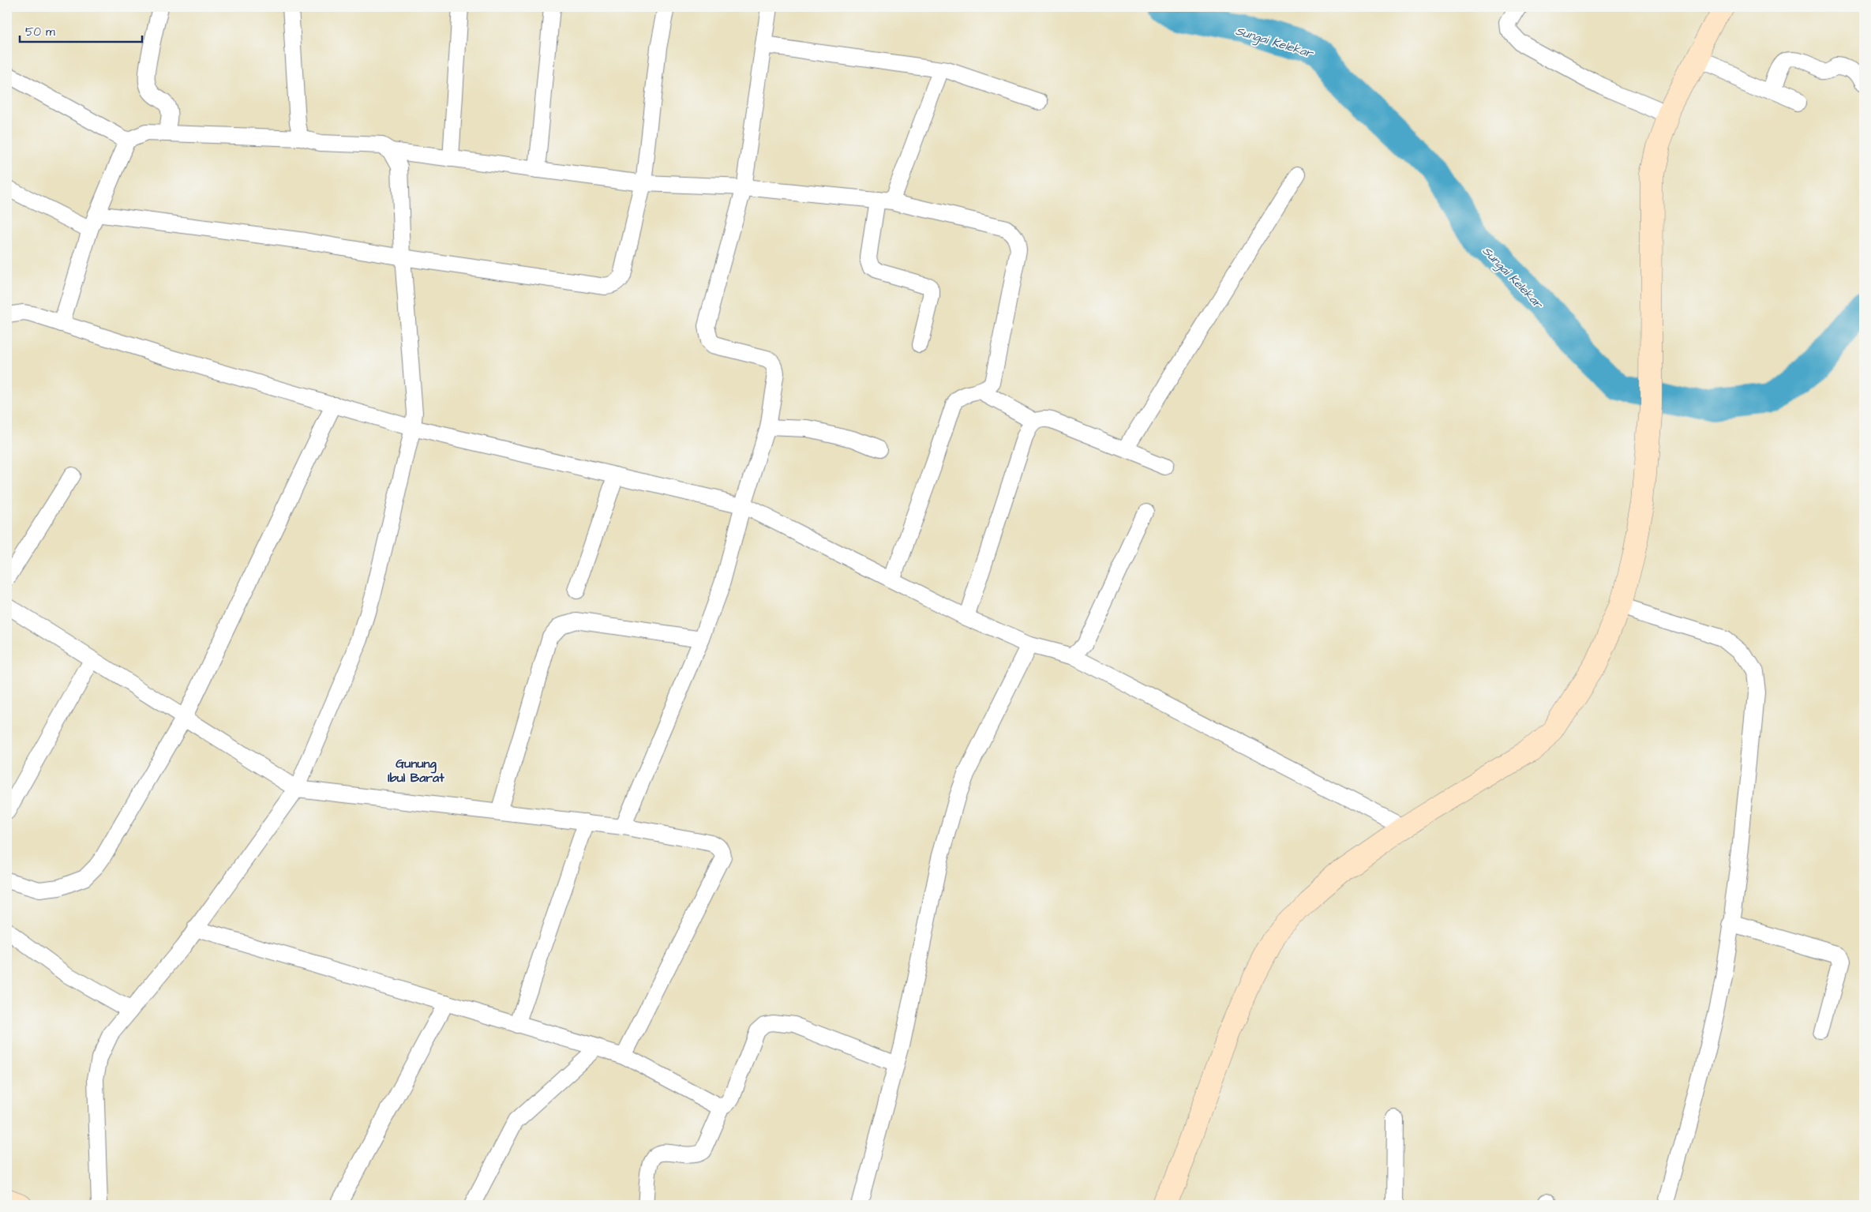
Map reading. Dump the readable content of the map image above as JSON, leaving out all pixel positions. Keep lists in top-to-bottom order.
{
  "districts": ["Gunung Ibul Barat"],
  "water": ["Sungai Kelekar"],
  "scale_bar": "50 m"
}
